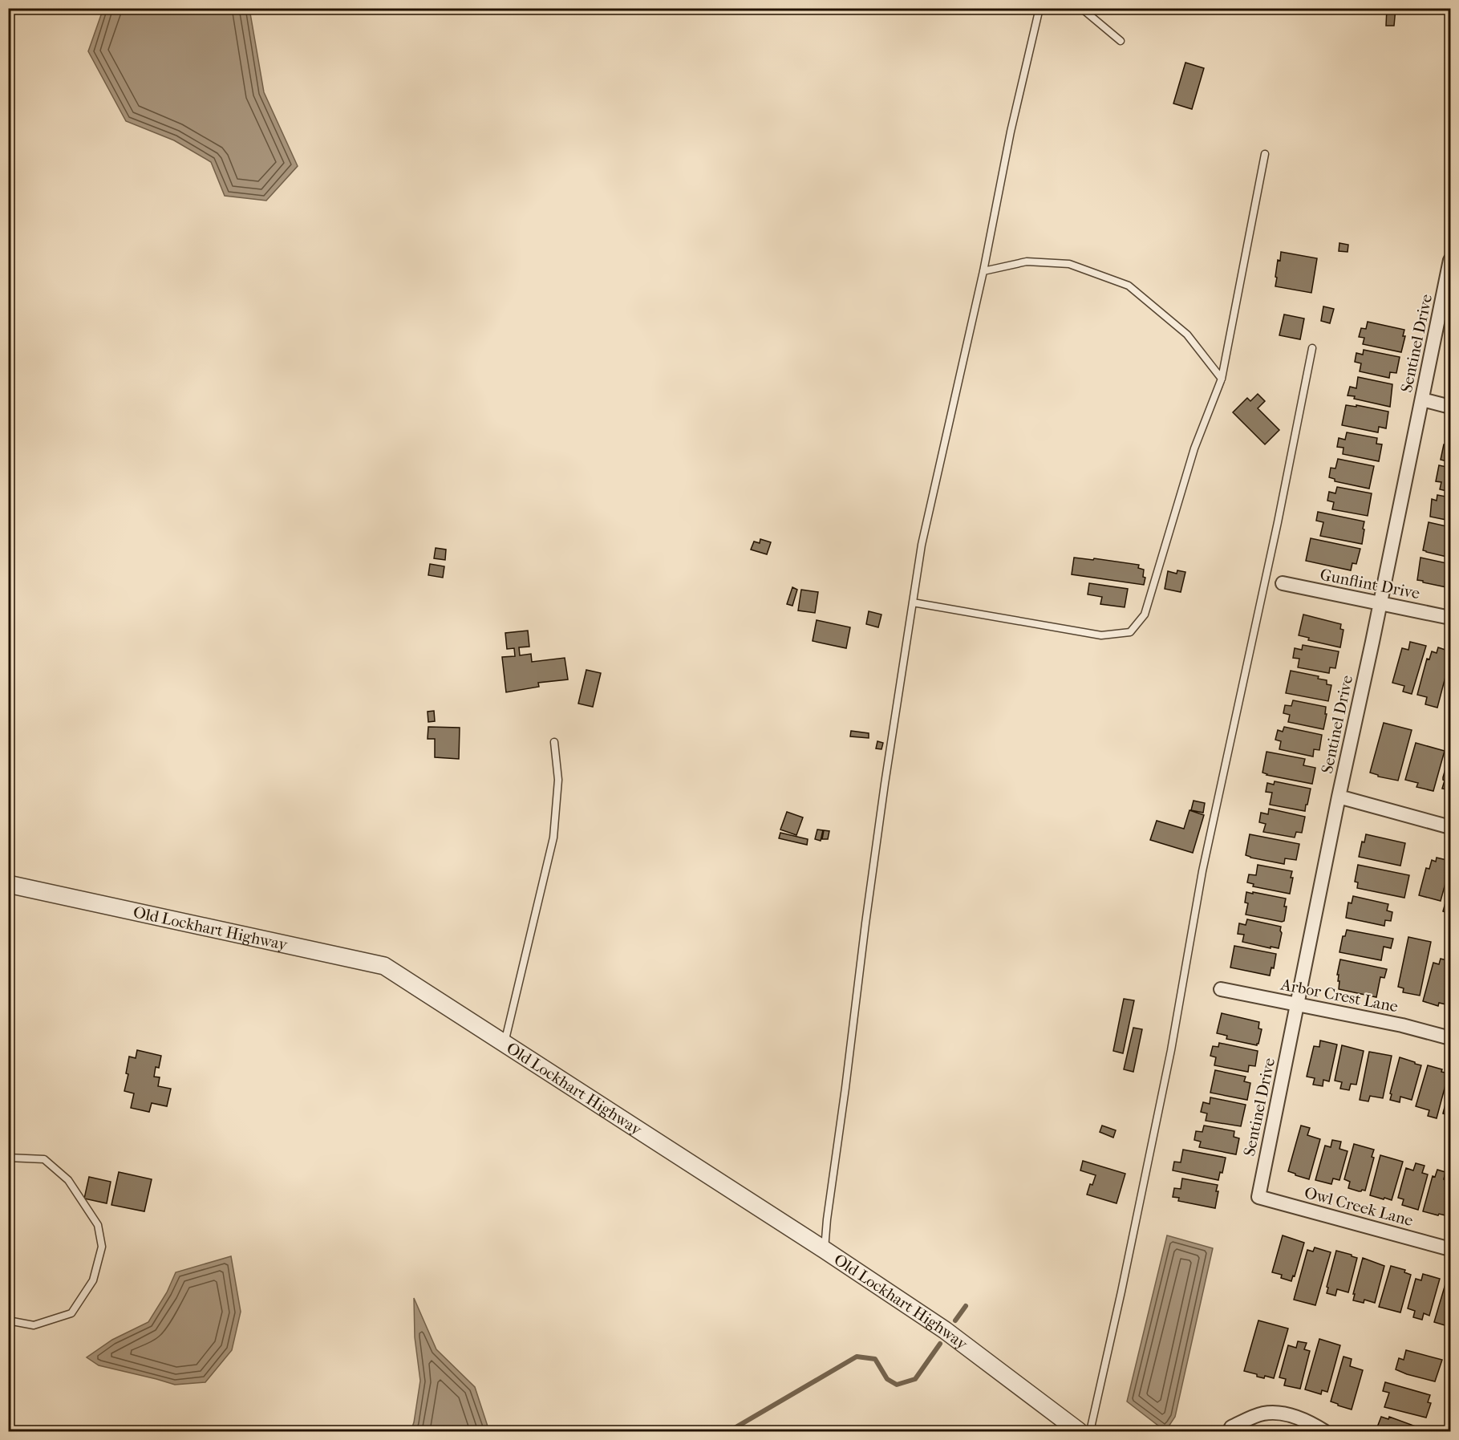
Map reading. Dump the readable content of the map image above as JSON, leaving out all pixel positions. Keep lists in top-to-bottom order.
{
  "streets": {
    "street": [
      "Sentinel Drive",
      "Gunflint Drive",
      "Old Lockhart Highway",
      "Arbor Crest Lane",
      "Owl Creek Lane"
    ]
  },
  "crossings": [
    ["Sentinel Drive", "Gunflint Drive"],
    ["Sentinel Drive", "Arbor Crest Lane"],
    ["Sentinel Drive", "Owl Creek Lane"]
  ]
}
